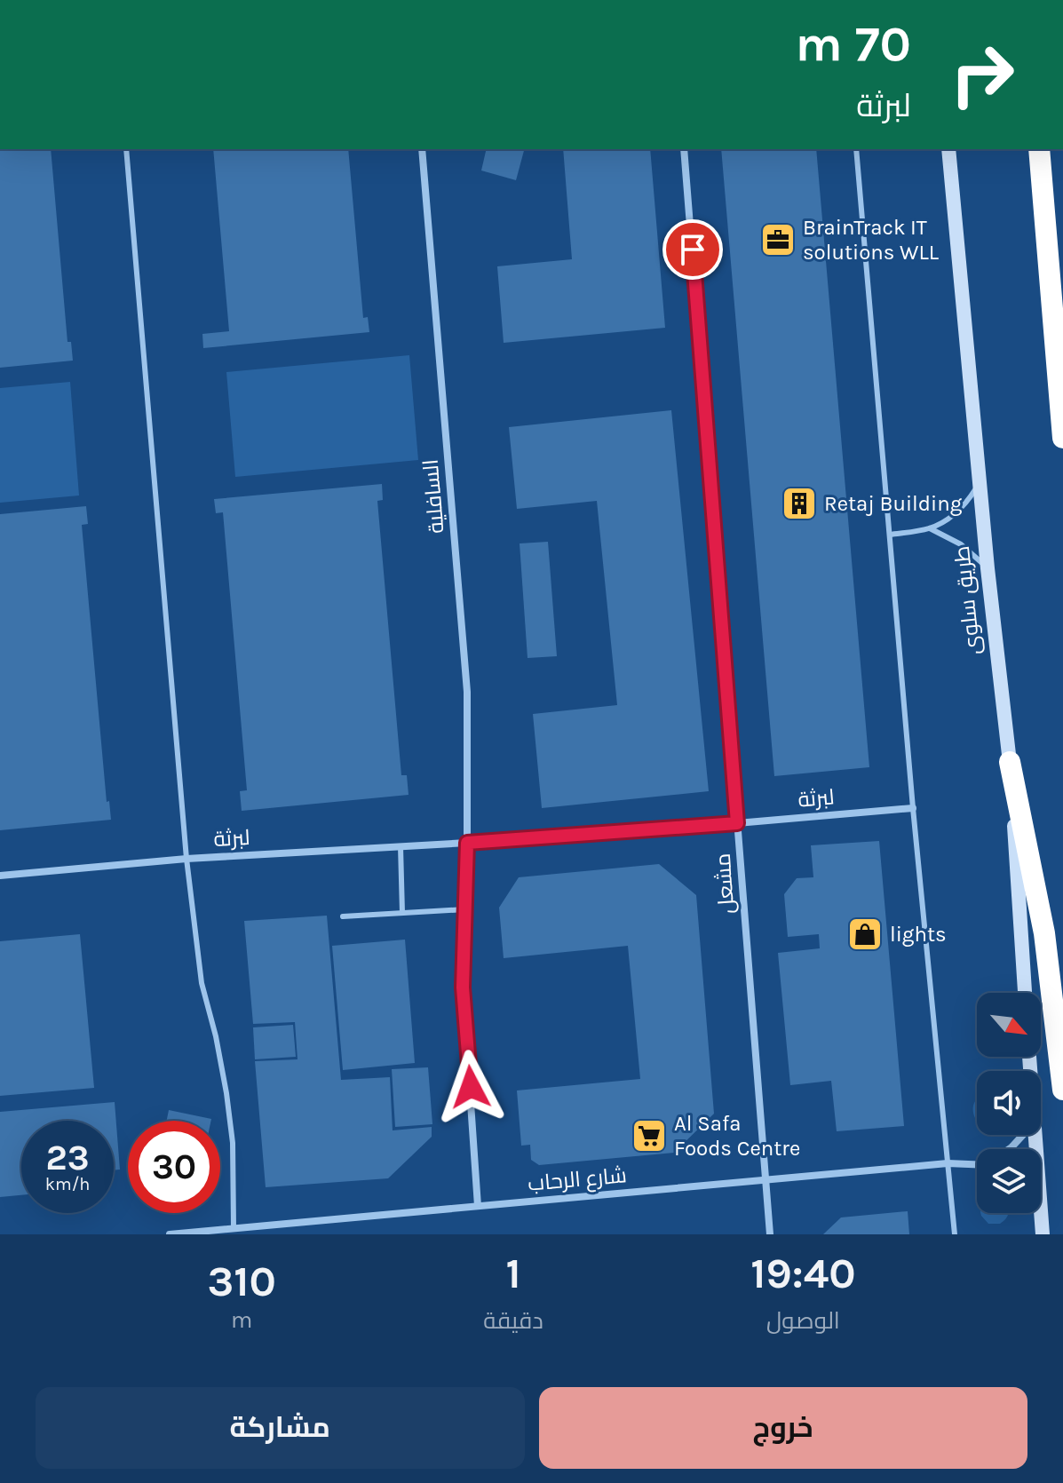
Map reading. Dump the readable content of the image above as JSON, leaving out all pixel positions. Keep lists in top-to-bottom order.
{
  "streets": {
    "main road": ["طريق سلوى"],
    "street": [
      "السافلية",
      "لبرثة",
      "مشعل",
      "شارع الرحاب"
    ]
  },
  "crossings": [
    ["السافلية", "لبرثة"],
    ["لبرثة", "مشعل"],
    ["مشعل", "شارع الرحاب"]
  ],
  "places": {
    "office": ["BrainTrack IT solutions WLL"],
    "building": ["Retaj Building"],
    "shop": ["lights"],
    "supermarket": ["Al Safa Foods Centre"]
  },
  "north": "bottom right",
  "page": {
    "turn": ["70 m", "لبرثة"],
    "speed": "23 km/h",
    "limit": "30",
    "eta": [
      "19:40",
      "الوصول",
      "1",
      "دقيقة",
      "310",
      "m"
    ],
    "buttons": ["خروج", "مشاركة"]
  }
}
